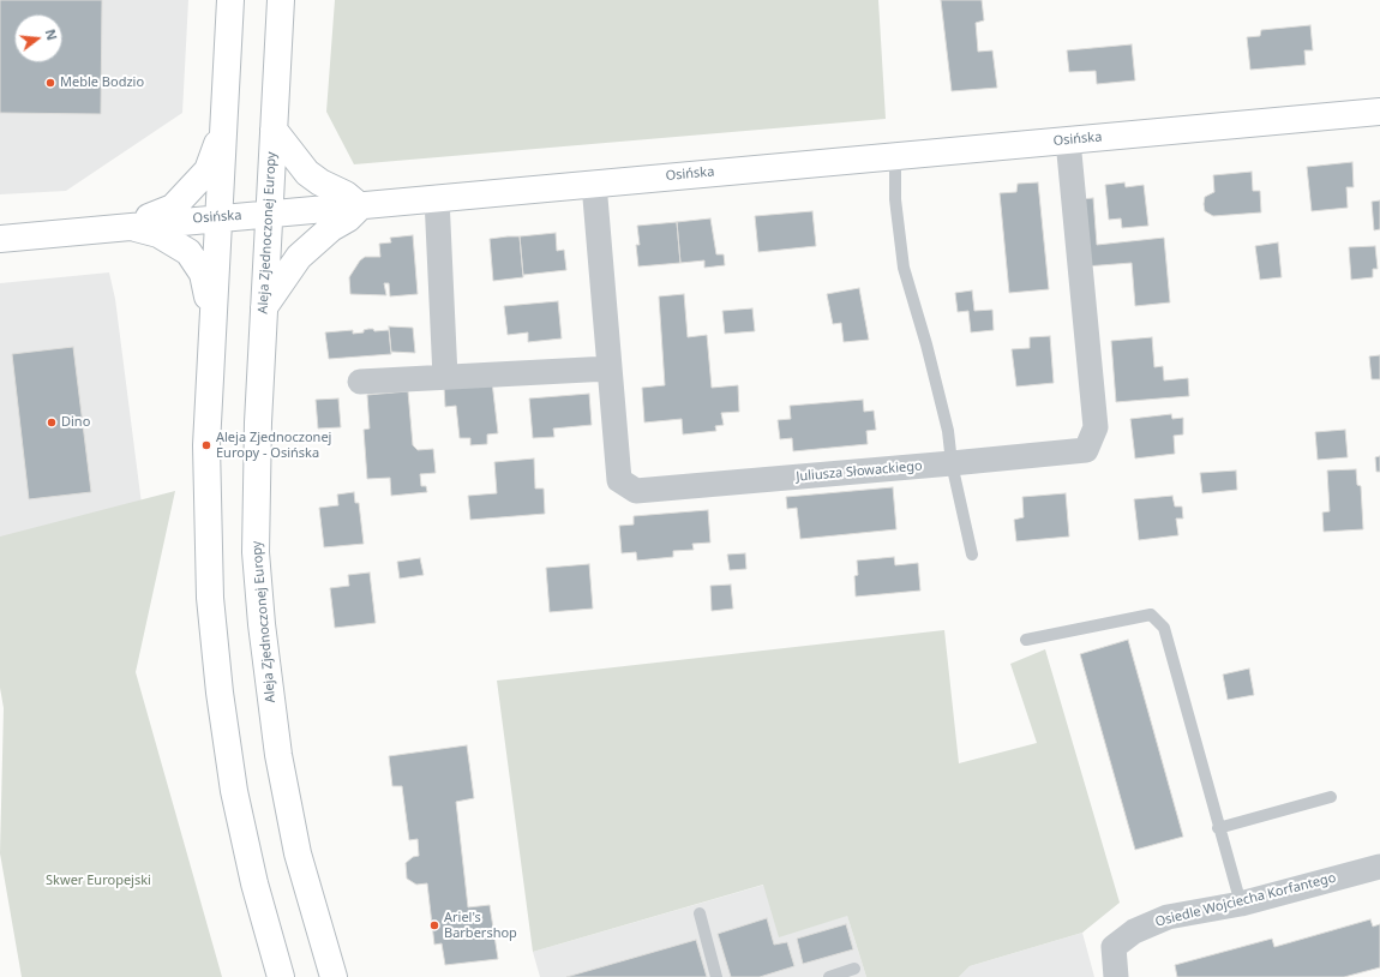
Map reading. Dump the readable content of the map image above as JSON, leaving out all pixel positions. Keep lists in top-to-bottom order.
{
  "streets": {
    "main road": ["Osińska", "Aleja Zjednoczonej Europy"],
    "street": ["Juliusza Słowackiego", "Osiedle Wojciecha Korfantego"]
  },
  "crossings": [
    ["Osińska", "Aleja Zjednoczonej Europy"],
    ["Osińska", "Juliusza Słowackiego"]
  ],
  "parks": ["Skwer Europejski"],
  "places": [
    "Meble Bodzio",
    "Dino",
    "Aleja Zjednoczonej Europy - Osińska",
    "Ariel's Barbershop"
  ],
  "north": "right"
}
